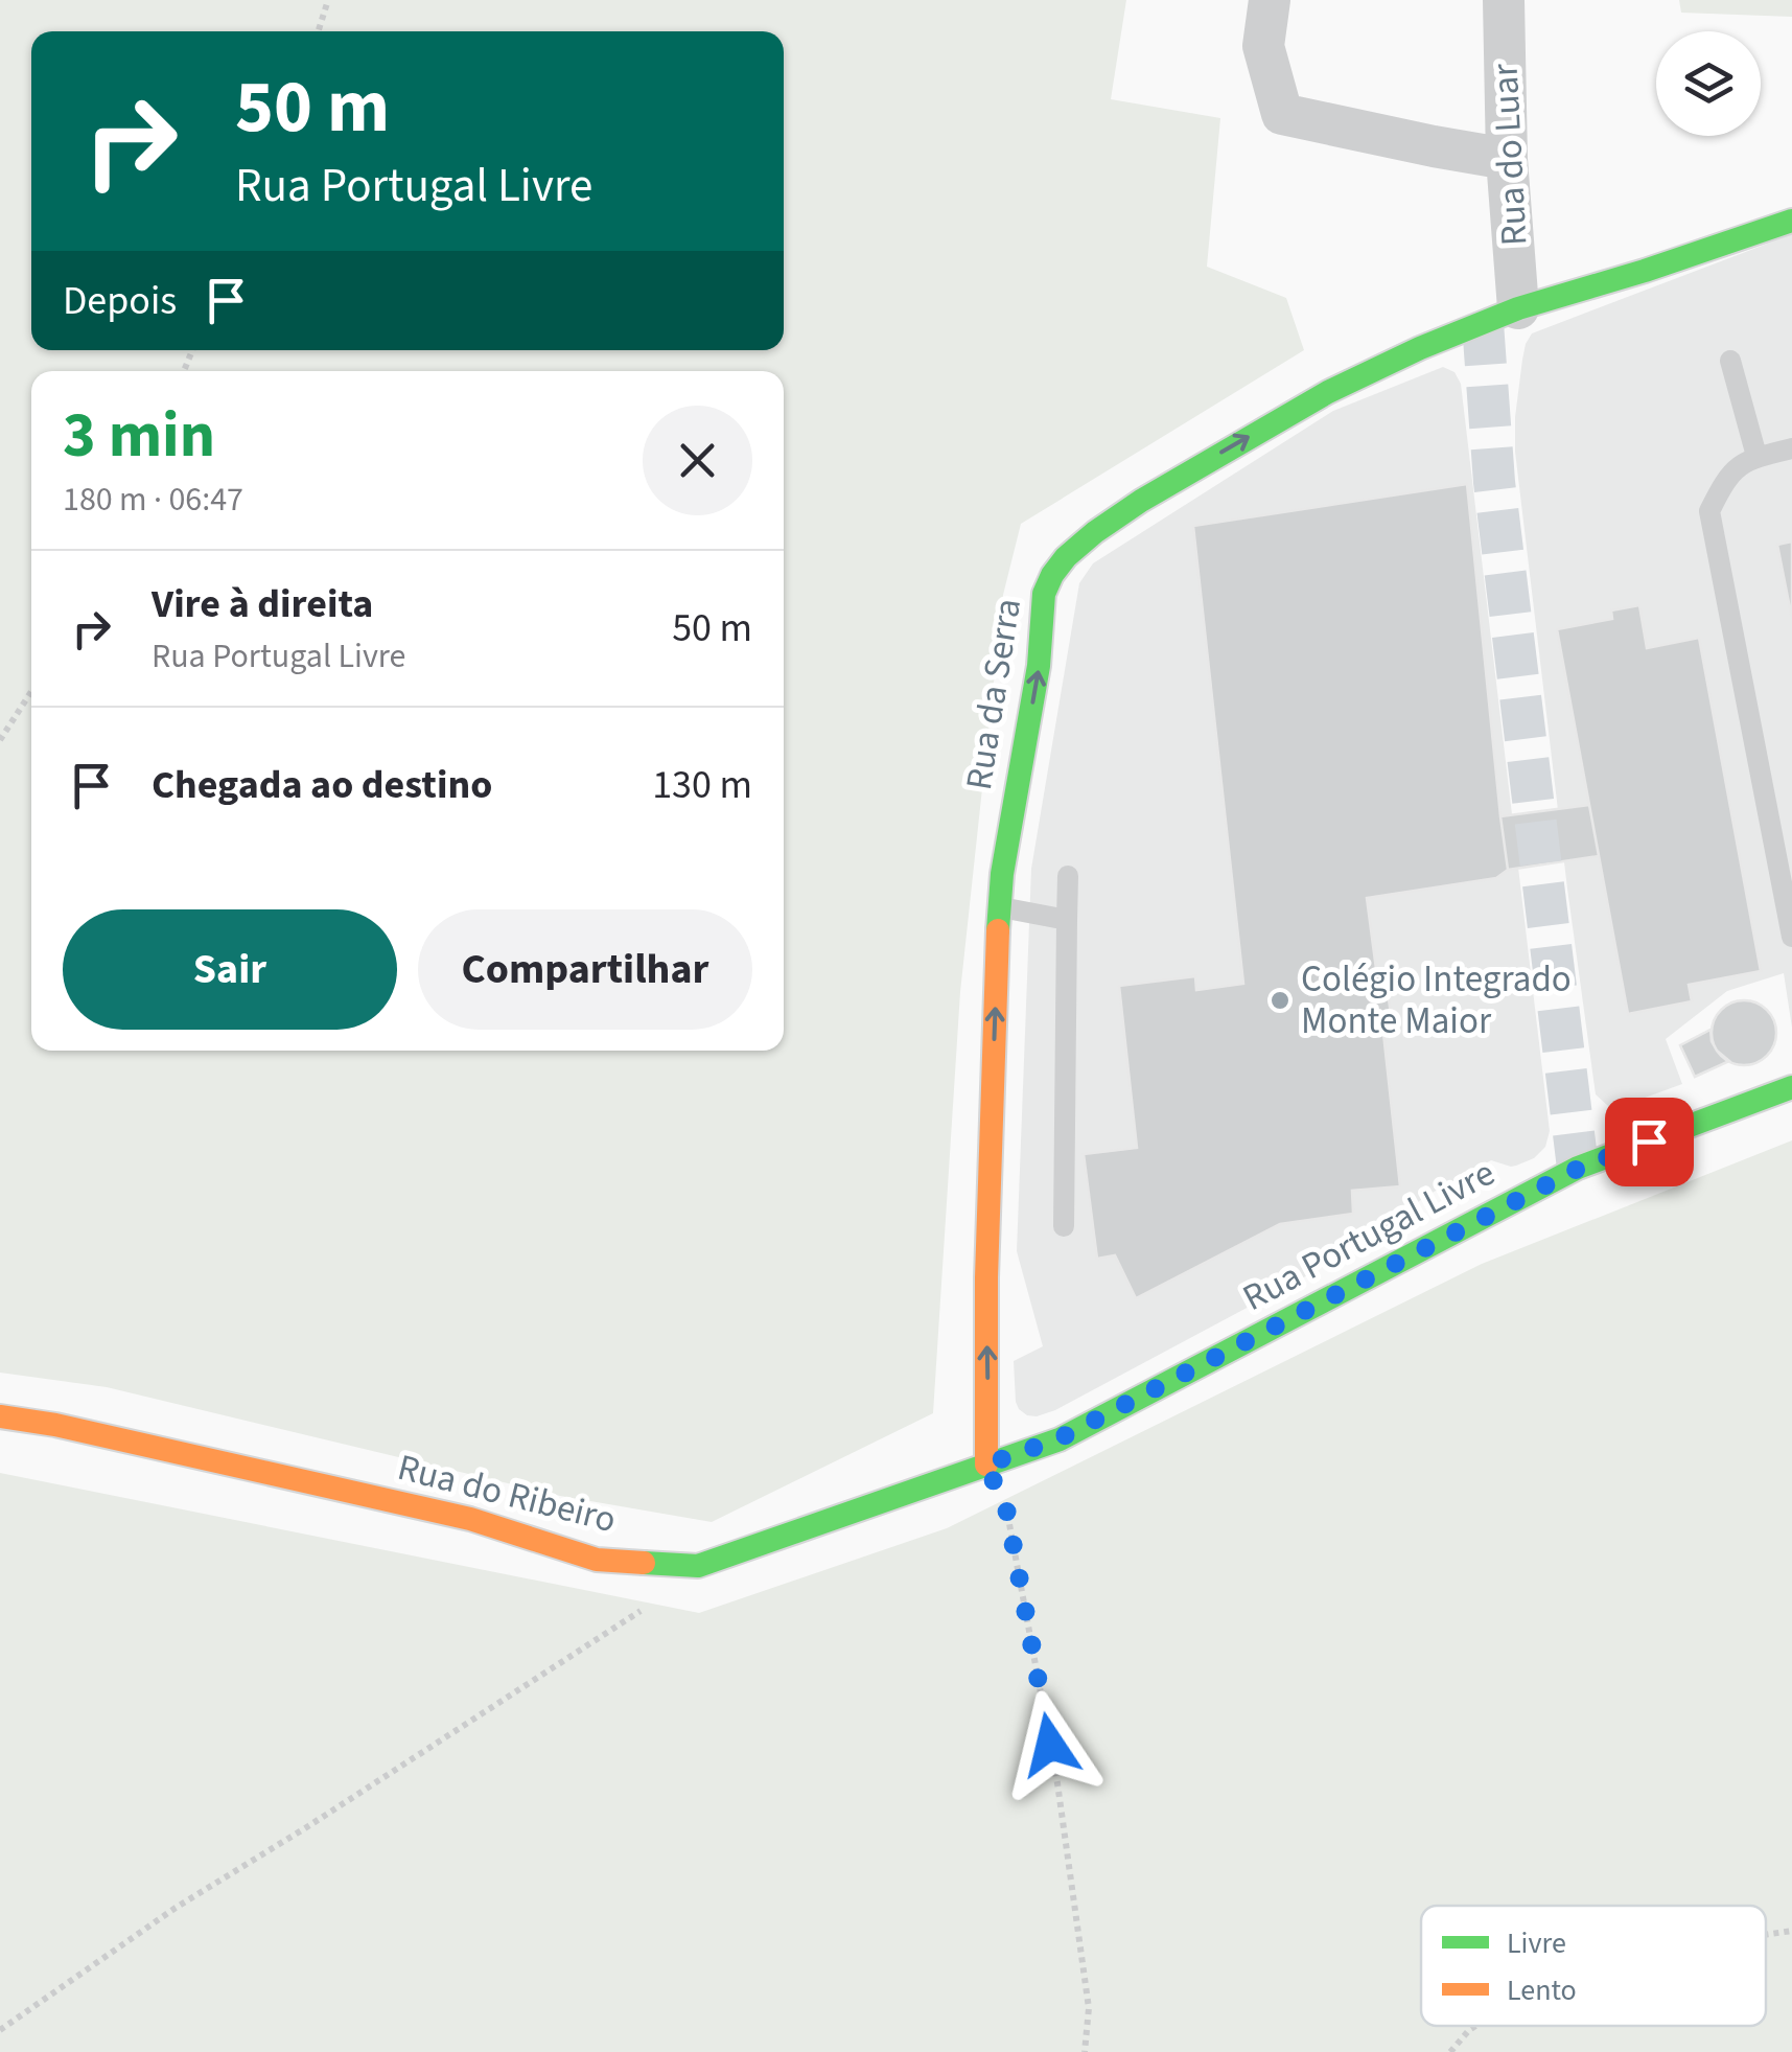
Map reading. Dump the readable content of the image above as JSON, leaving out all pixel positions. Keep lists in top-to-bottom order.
{
  "streets": {
    "street": [
      "Rua do Luar",
      "Rua da Serra",
      "Rua Portugal Livre",
      "Rua do Ribeiro"
    ]
  },
  "crossings": [
    ["Rua do Luar", "Rua da Serra"],
    ["Rua da Serra", "Rua Portugal Livre"],
    ["Rua da Serra", "Rua do Ribeiro"],
    ["Rua Portugal Livre", "Rua do Ribeiro"]
  ],
  "one_way": ["Rua da Serra"],
  "places": ["Colégio Integrado Monte Maior"],
  "legend": ["Livre", "Lento"],
  "page": {
    "turn": ["50 m", "Rua Portugal Livre"],
    "then": "Depois",
    "heading": ["3 min", "180 m · 06:47"],
    "list": [
      {
        "name": "Vire à direita",
        "note": "Rua Portugal Livre",
        "value": "50 m"
      },
      {
        "name": "Chegada ao destino",
        "value": "130 m"
      }
    ],
    "buttons": ["Sair", "Compartilhar"]
  }
}
